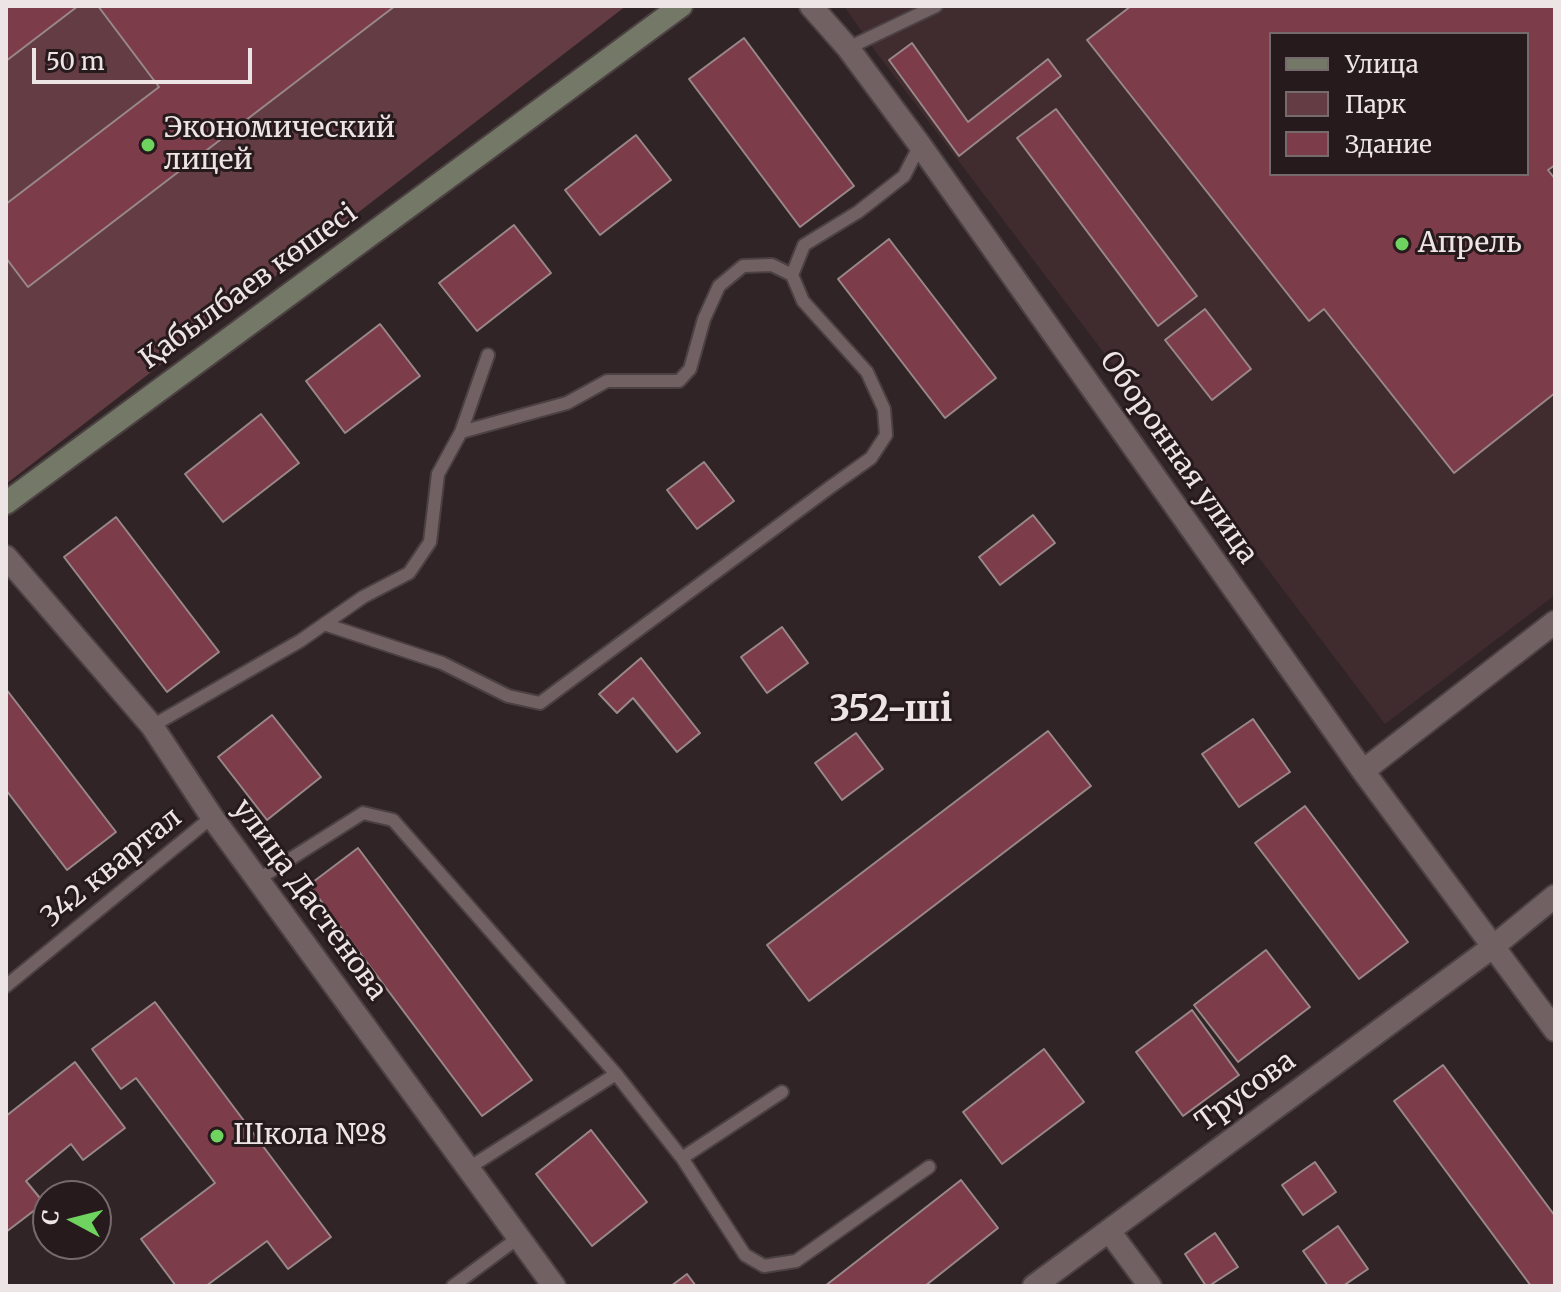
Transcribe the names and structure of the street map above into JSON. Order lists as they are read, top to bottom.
{
  "streets": {
    "main road": ["Қабылбаев көшесі"],
    "street": ["Оборонная улица", "улица Дастенова", "Трусова"],
    "lane": ["342 квартал"]
  },
  "crossings": [
    ["Оборонная улица", "Трусова"],
    ["342 квартал", "улица Дастенова"]
  ],
  "districts": ["352-ші"],
  "places": ["Экономический лицей", "Апрель", "Школа №8"],
  "legend": ["Улица", "Парк", "Здание"],
  "scale_bar": "50 m",
  "north": "left"
}
